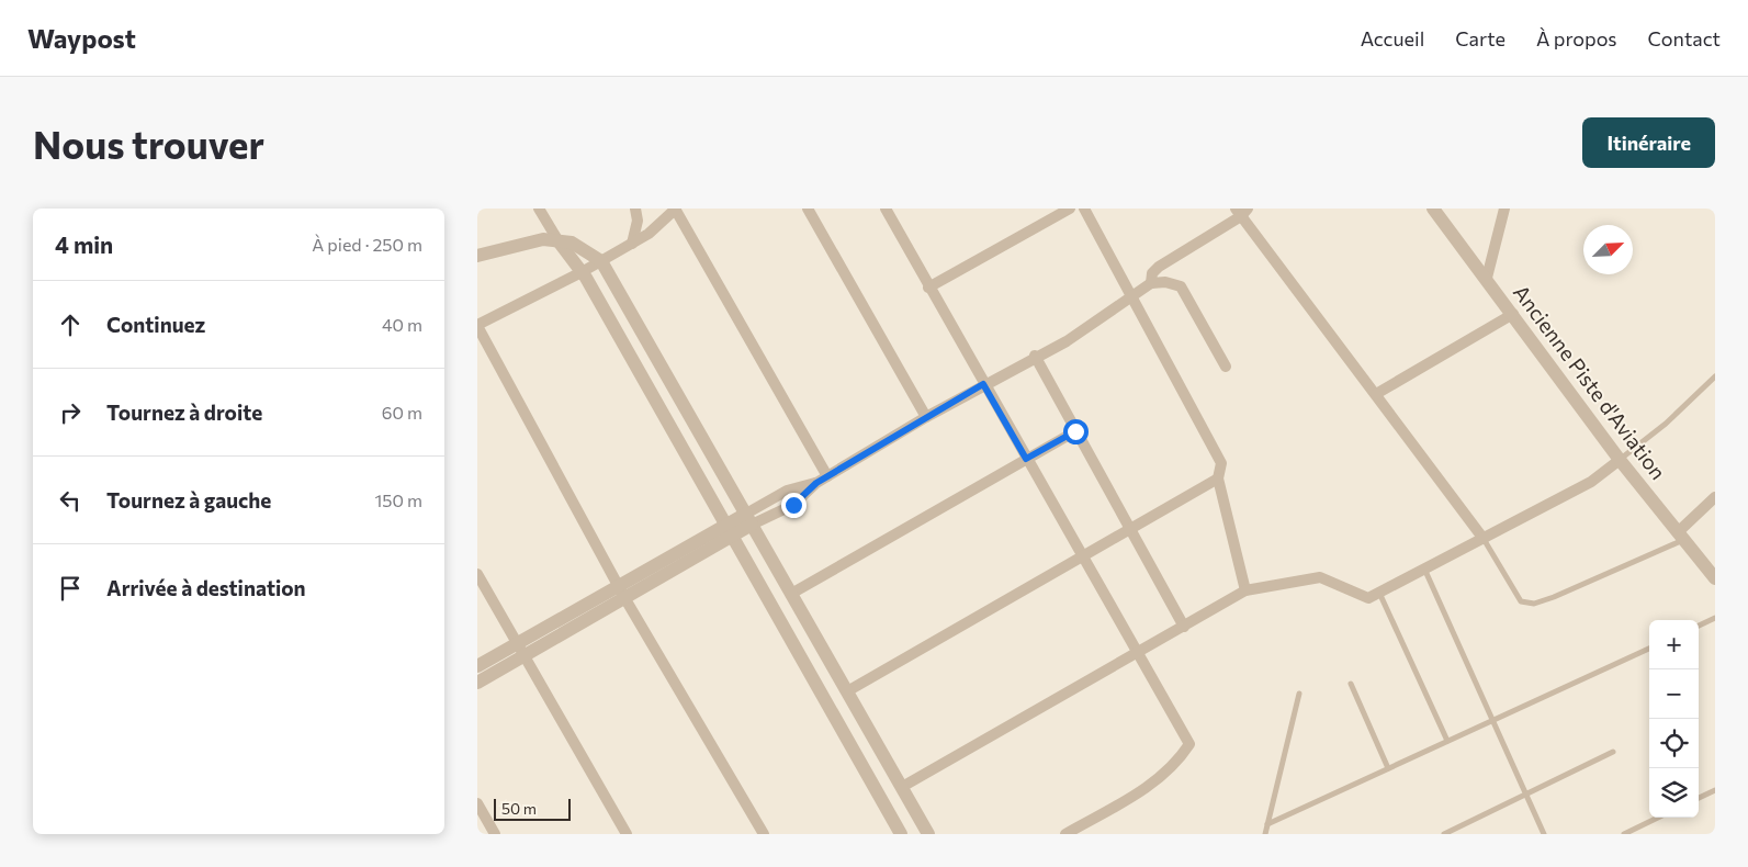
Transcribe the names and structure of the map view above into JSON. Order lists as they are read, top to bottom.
{
  "streets": {
    "street": ["Ancienne Piste d'Aviation"]
  },
  "scale_bar": "50 m",
  "north": "top right",
  "page": {
    "header": "Waypost",
    "nav": [
      "Accueil",
      "Carte",
      "À propos",
      "Contact"
    ],
    "buttons": "Itinéraire",
    "title": "Nous trouver",
    "heading": ["4 min", "À pied · 250 m"],
    "list": [
      ["Continuez", "40 m"],
      ["Tournez à droite", "60 m"],
      ["Tournez à gauche", "150 m"],
      "Arrivée à destination"
    ],
    "map_buttons": ["+", "−"],
    "scale": "50 m"
  }
}
